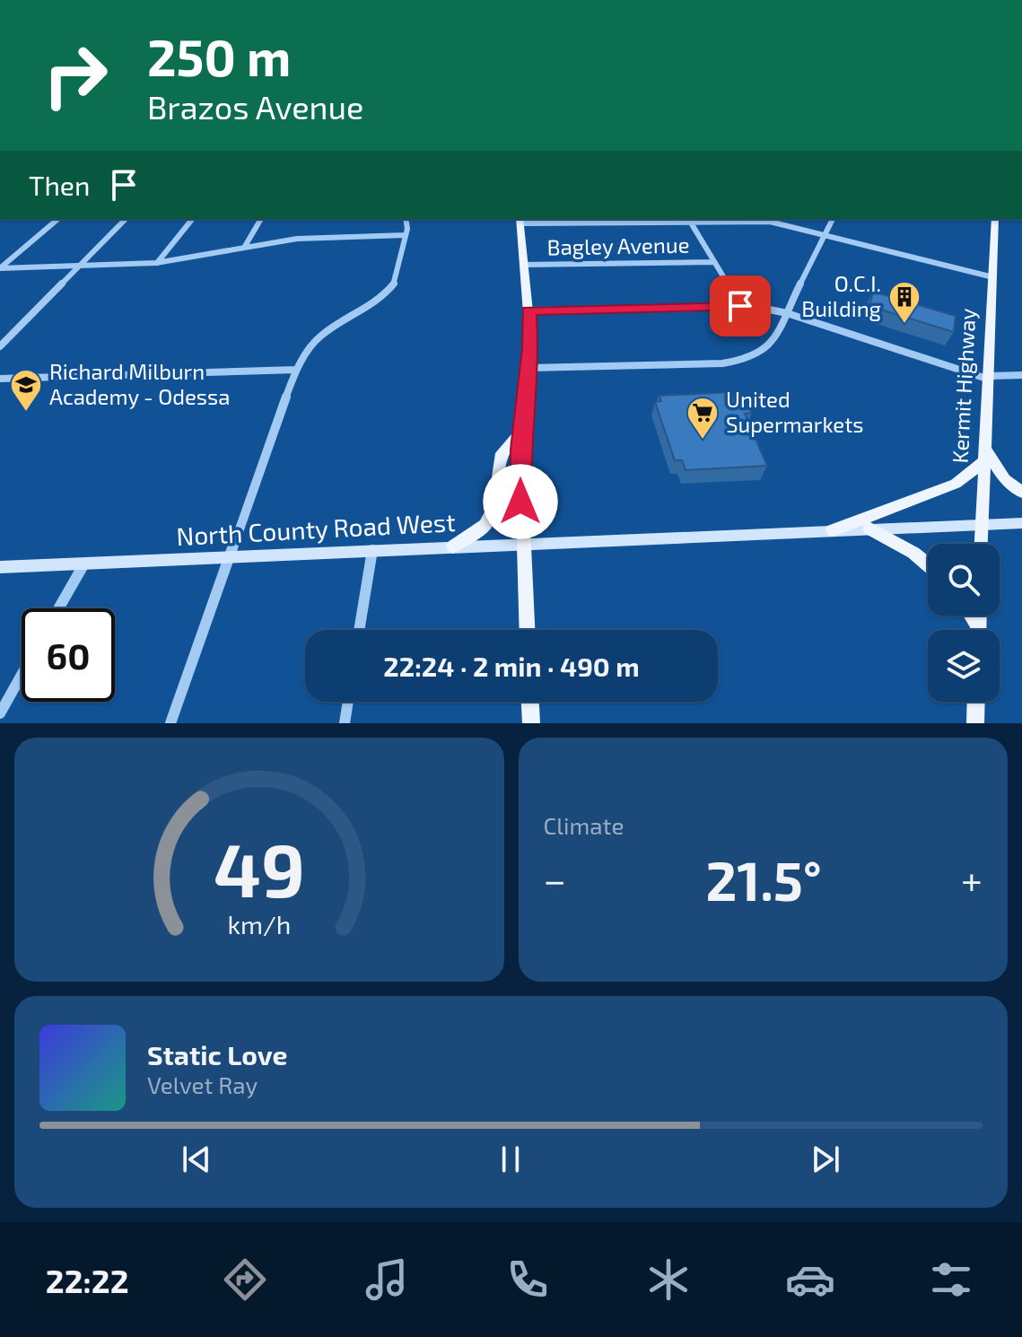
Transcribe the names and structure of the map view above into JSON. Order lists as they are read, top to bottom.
{
  "streets": {
    "main road": ["Kermit Highway", "North County Road West"],
    "street": ["Bagley Avenue"]
  },
  "crossings": [
    ["Kermit Highway", "North County Road West"]
  ],
  "places": {
    "building": ["O.C.I. Building"],
    "school or university": ["Richard Milburn Academy - Odessa"],
    "supermarket": ["United Supermarkets"]
  },
  "page": {
    "turn": ["250 m", "Brazos Avenue"],
    "then": "Then",
    "limit": "60",
    "trip": "22:24 · 2 min · 490 m",
    "tile": "Climate",
    "heat": ["−", "21.5°", "+"],
    "song": ["Static Love", "Velvet Ray"],
    "tabs": "22:22",
    "gauge": ["49", "km/h"]
  }
}
